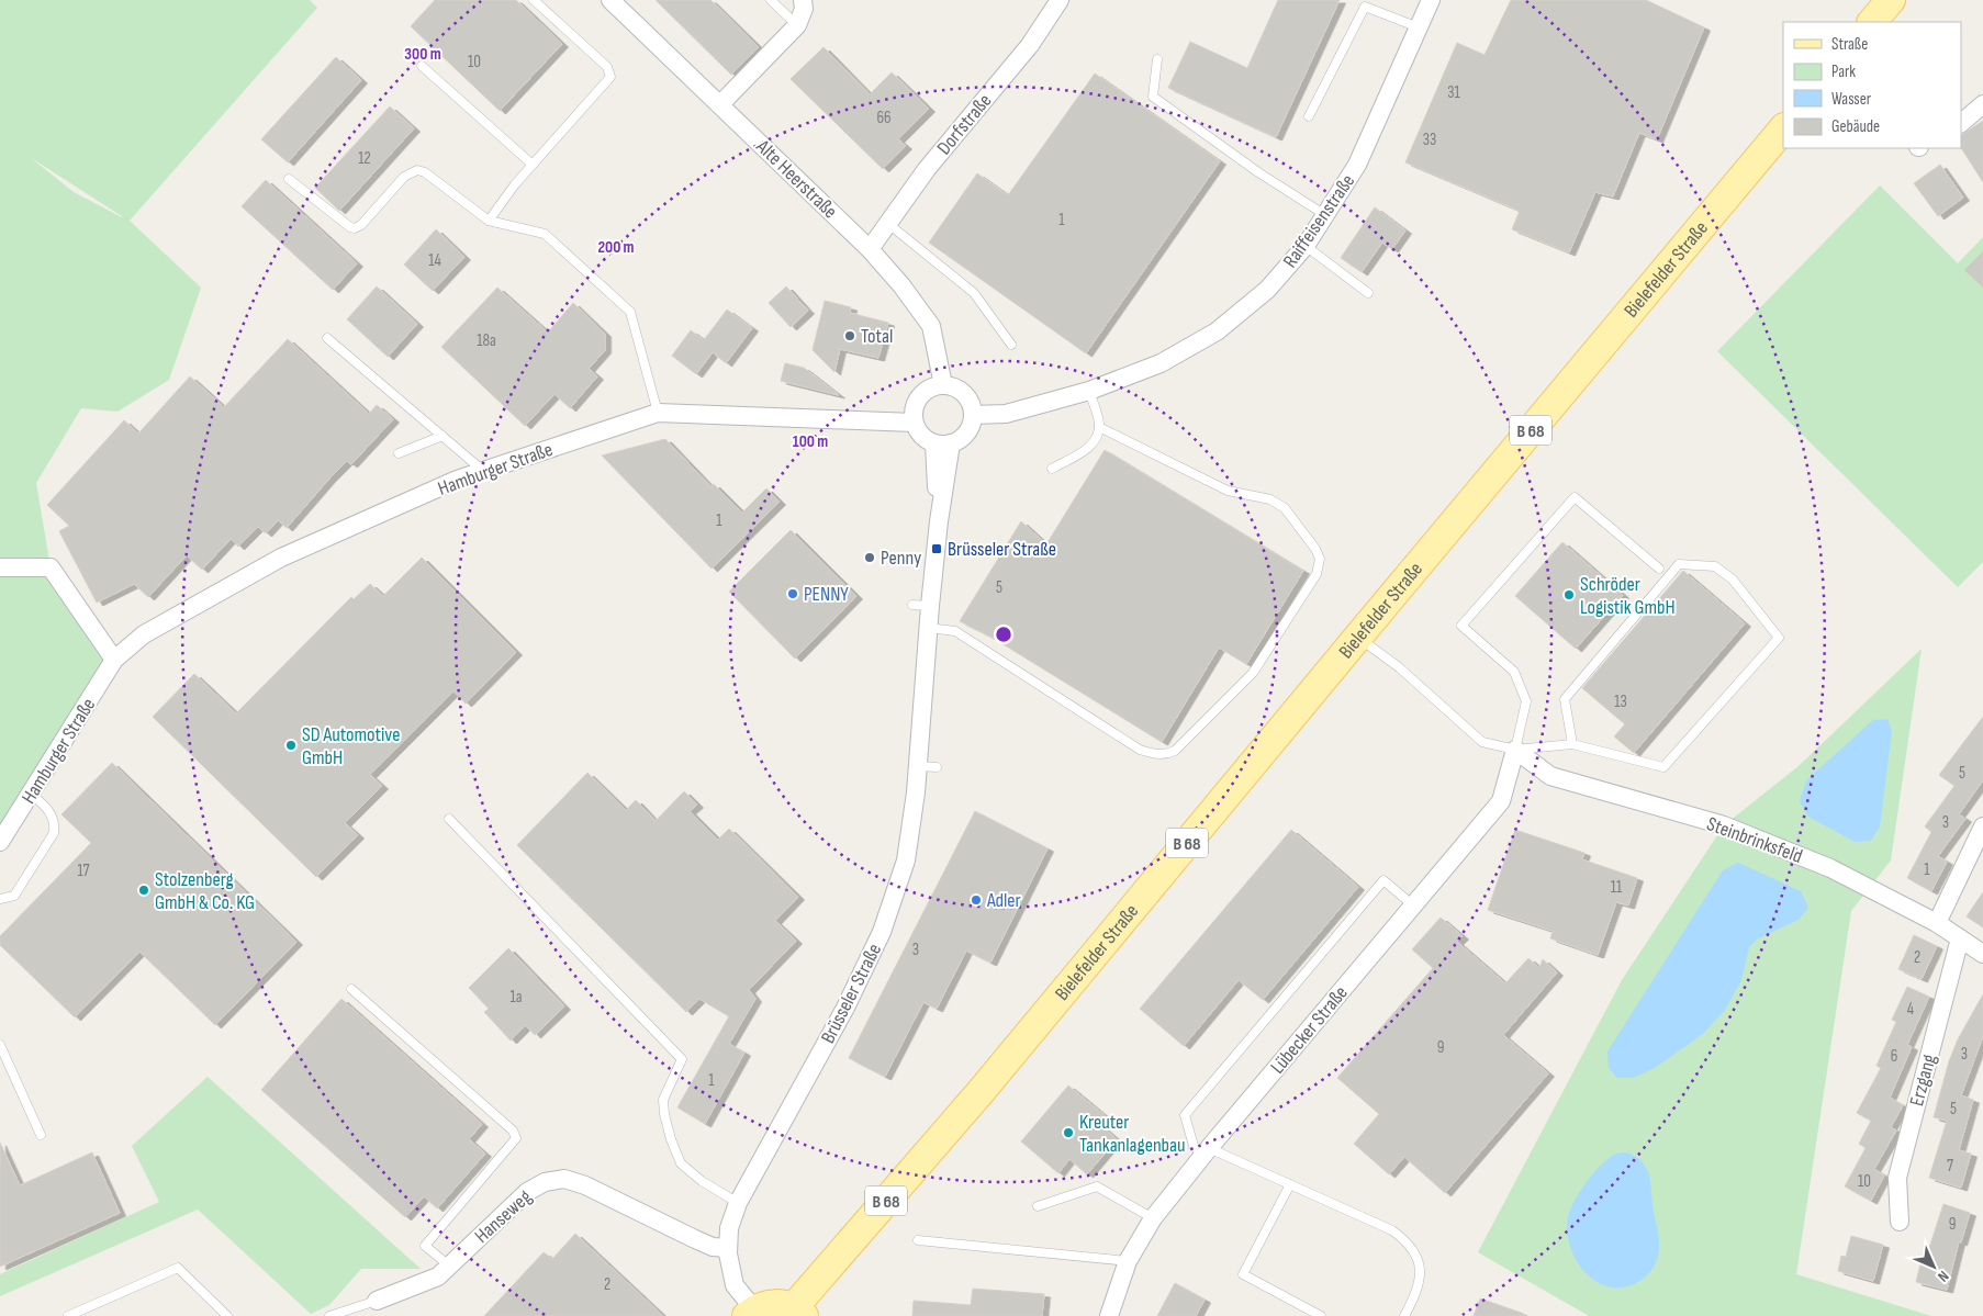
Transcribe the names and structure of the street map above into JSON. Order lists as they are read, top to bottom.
{
  "streets": {
    "main road": ["Bielefelder Straße", "B 68"],
    "street": [
      "Dorfstraße",
      "Alte Heerstraße",
      "Raiffeisenstraße",
      "Hamburger Straße",
      "Steinbrinksfeld",
      "Brüsseler Straße",
      "Lübecker Straße",
      "Erzgang",
      "Hanseweg"
    ]
  },
  "crossings": [
    ["Dorfstraße", "Alte Heerstraße"],
    ["Alte Heerstraße", "Raiffeisenstraße"],
    ["Alte Heerstraße", "Hamburger Straße"],
    ["Alte Heerstraße", "Brüsseler Straße"],
    ["Raiffeisenstraße", "Hamburger Straße"],
    ["Raiffeisenstraße", "Brüsseler Straße"],
    ["Hamburger Straße", "Brüsseler Straße"],
    ["Steinbrinksfeld", "Lübecker Straße"],
    ["Steinbrinksfeld", "Erzgang"],
    ["Brüsseler Straße", "Hanseweg"]
  ],
  "places": {
    "other": [
      "Total",
      "Penny",
      "PENNY",
      "Schröder Logistik GmbH",
      "SD Automotive GmbH",
      "Stolzenberg GmbH & Co. KG",
      "Adler",
      "Kreuter Tankanlagenbau"
    ],
    "transit": ["Brüsseler Straße"]
  },
  "house_numbers": [
    "10",
    "31",
    "66",
    "33",
    "12",
    "1",
    "14",
    "18a",
    "1",
    "5",
    "13",
    "5",
    "3",
    "1",
    "17",
    "11",
    "3",
    "2",
    "1a",
    "4",
    "9",
    "3",
    "6",
    "1",
    "5",
    "7",
    "10",
    "9",
    "2"
  ],
  "legend": [
    "Straße",
    "Park",
    "Wasser",
    "Gebäude"
  ],
  "north": "bottom right",
  "rings": ["300 m", "200 m", "100 m"]
}
